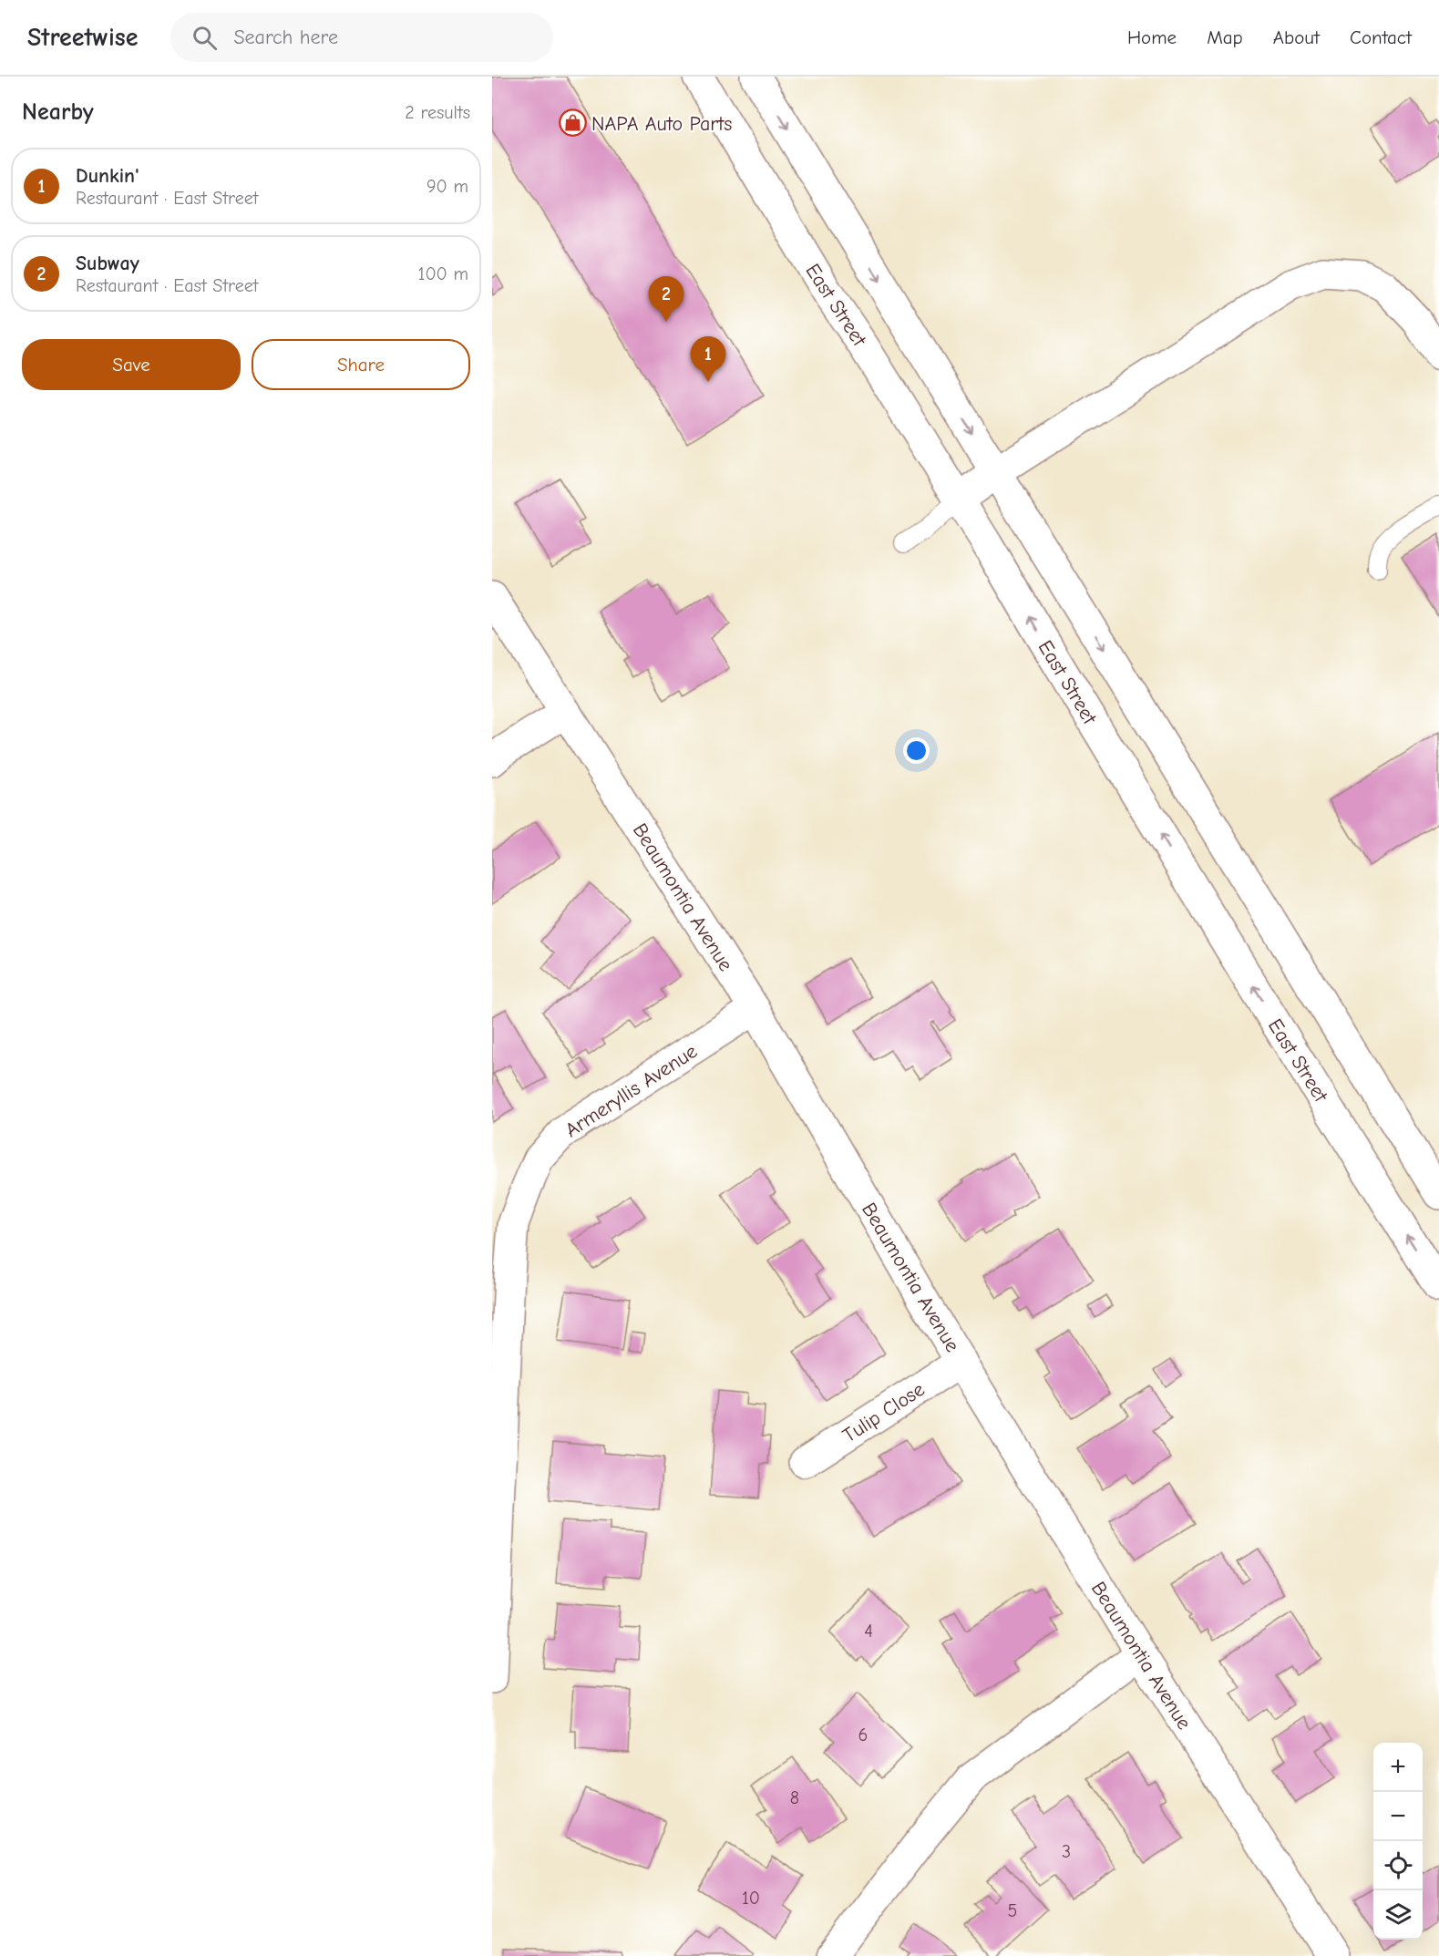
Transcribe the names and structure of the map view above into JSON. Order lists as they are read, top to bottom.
{
  "streets": {
    "street": [
      "East Street",
      "Beaumontia Avenue",
      "Armeryllis Avenue",
      "Tulip Close"
    ]
  },
  "crossings": [
    ["Beaumontia Avenue", "Armeryllis Avenue"],
    ["Beaumontia Avenue", "Tulip Close"]
  ],
  "places": {
    "shop": ["NAPA Auto Parts"]
  },
  "house_numbers": [
    "4",
    "6",
    "8",
    "3",
    "10",
    "5"
  ],
  "page": {
    "header": "Streetwise",
    "search": "Search here",
    "nav": [
      "Home",
      "Map",
      "About",
      "Contact"
    ],
    "heading": ["Nearby", "2 results"],
    "list": [
      {
        "mark": "1",
        "name": "Dunkin'",
        "note": "Restaurant · East Street",
        "value": "90 m"
      },
      {
        "mark": "2",
        "name": "Subway",
        "note": "Restaurant · East Street",
        "value": "100 m"
      }
    ],
    "pins": ["2", "1"],
    "buttons": ["Save", "Share"],
    "map_buttons": ["+", "−"]
  }
}
